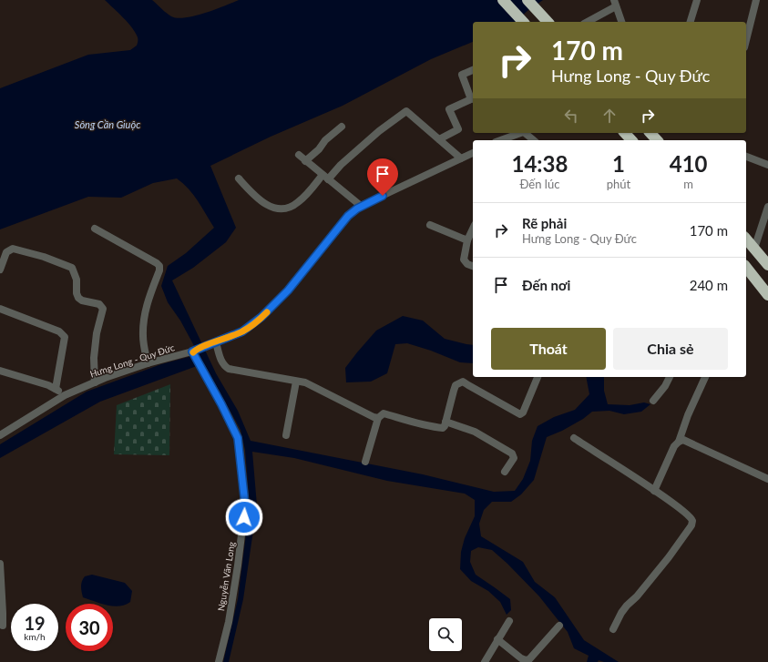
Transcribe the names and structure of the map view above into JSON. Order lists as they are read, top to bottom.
{
  "streets": {
    "street": ["Hưng Long - Quy Đức", "Nguyễn Văn Long"]
  },
  "crossings": [
    ["Hưng Long - Quy Đức", "Nguyễn Văn Long"]
  ],
  "water": ["Sông Cần Giuộc"],
  "page": {
    "turn": ["170 m", "Hưng Long - Quy Đức"],
    "eta": [
      "14:38",
      "Đến lúc",
      "1",
      "phút",
      "410",
      "m"
    ],
    "list": [
      {
        "name": "Rẽ phải",
        "note": "Hưng Long - Quy Đức",
        "value": "170 m"
      },
      {
        "name": "Đến nơi",
        "value": "240 m"
      }
    ],
    "buttons": ["Thoát", "Chia sẻ"],
    "speed": "19 km/h",
    "limit": "30"
  }
}
